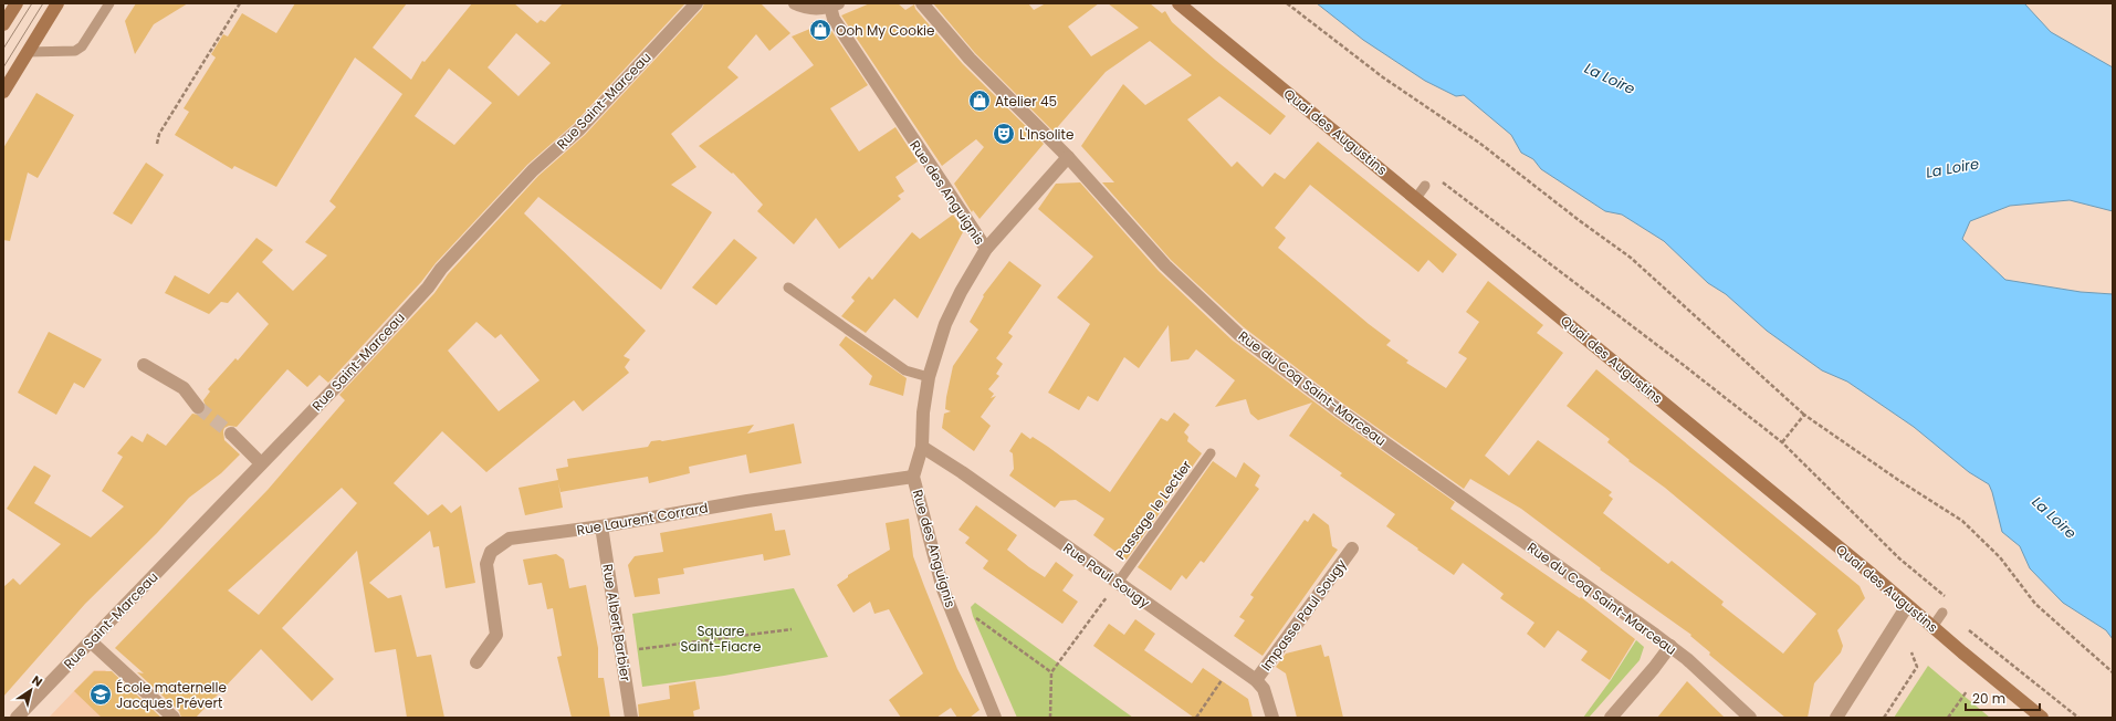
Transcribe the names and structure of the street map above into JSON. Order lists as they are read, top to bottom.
{
  "streets": {
    "main road": ["Quai des Augustins"],
    "street": [
      "Rue Saint-Marceau",
      "Rue des Anguignis",
      "Rue du Coq Saint-Marceau",
      "Rue Laurent Corrard",
      "Rue Paul Sougy",
      "Impasse Paul Sougy",
      "Rue Albert Barbier"
    ],
    "lane": ["Passage le Lectier"]
  },
  "crossings": [
    ["Rue des Anguignis", "Rue Laurent Corrard"],
    ["Rue des Anguignis", "Rue Paul Sougy"],
    ["Passage le Lectier", "Rue Paul Sougy"],
    ["Rue Laurent Corrard", "Rue Albert Barbier"],
    ["Rue Paul Sougy", "Impasse Paul Sougy"]
  ],
  "water": ["La Loire"],
  "parks": ["Square Saint-Fiacre"],
  "places": {
    "shop": ["Ooh My Cookie", "Atelier 45"],
    "theatre": ["L'Insolite"],
    "school or university": ["École maternelle Jacques Prévert"]
  },
  "scale_bar": "20 m",
  "north": "top right"
}
